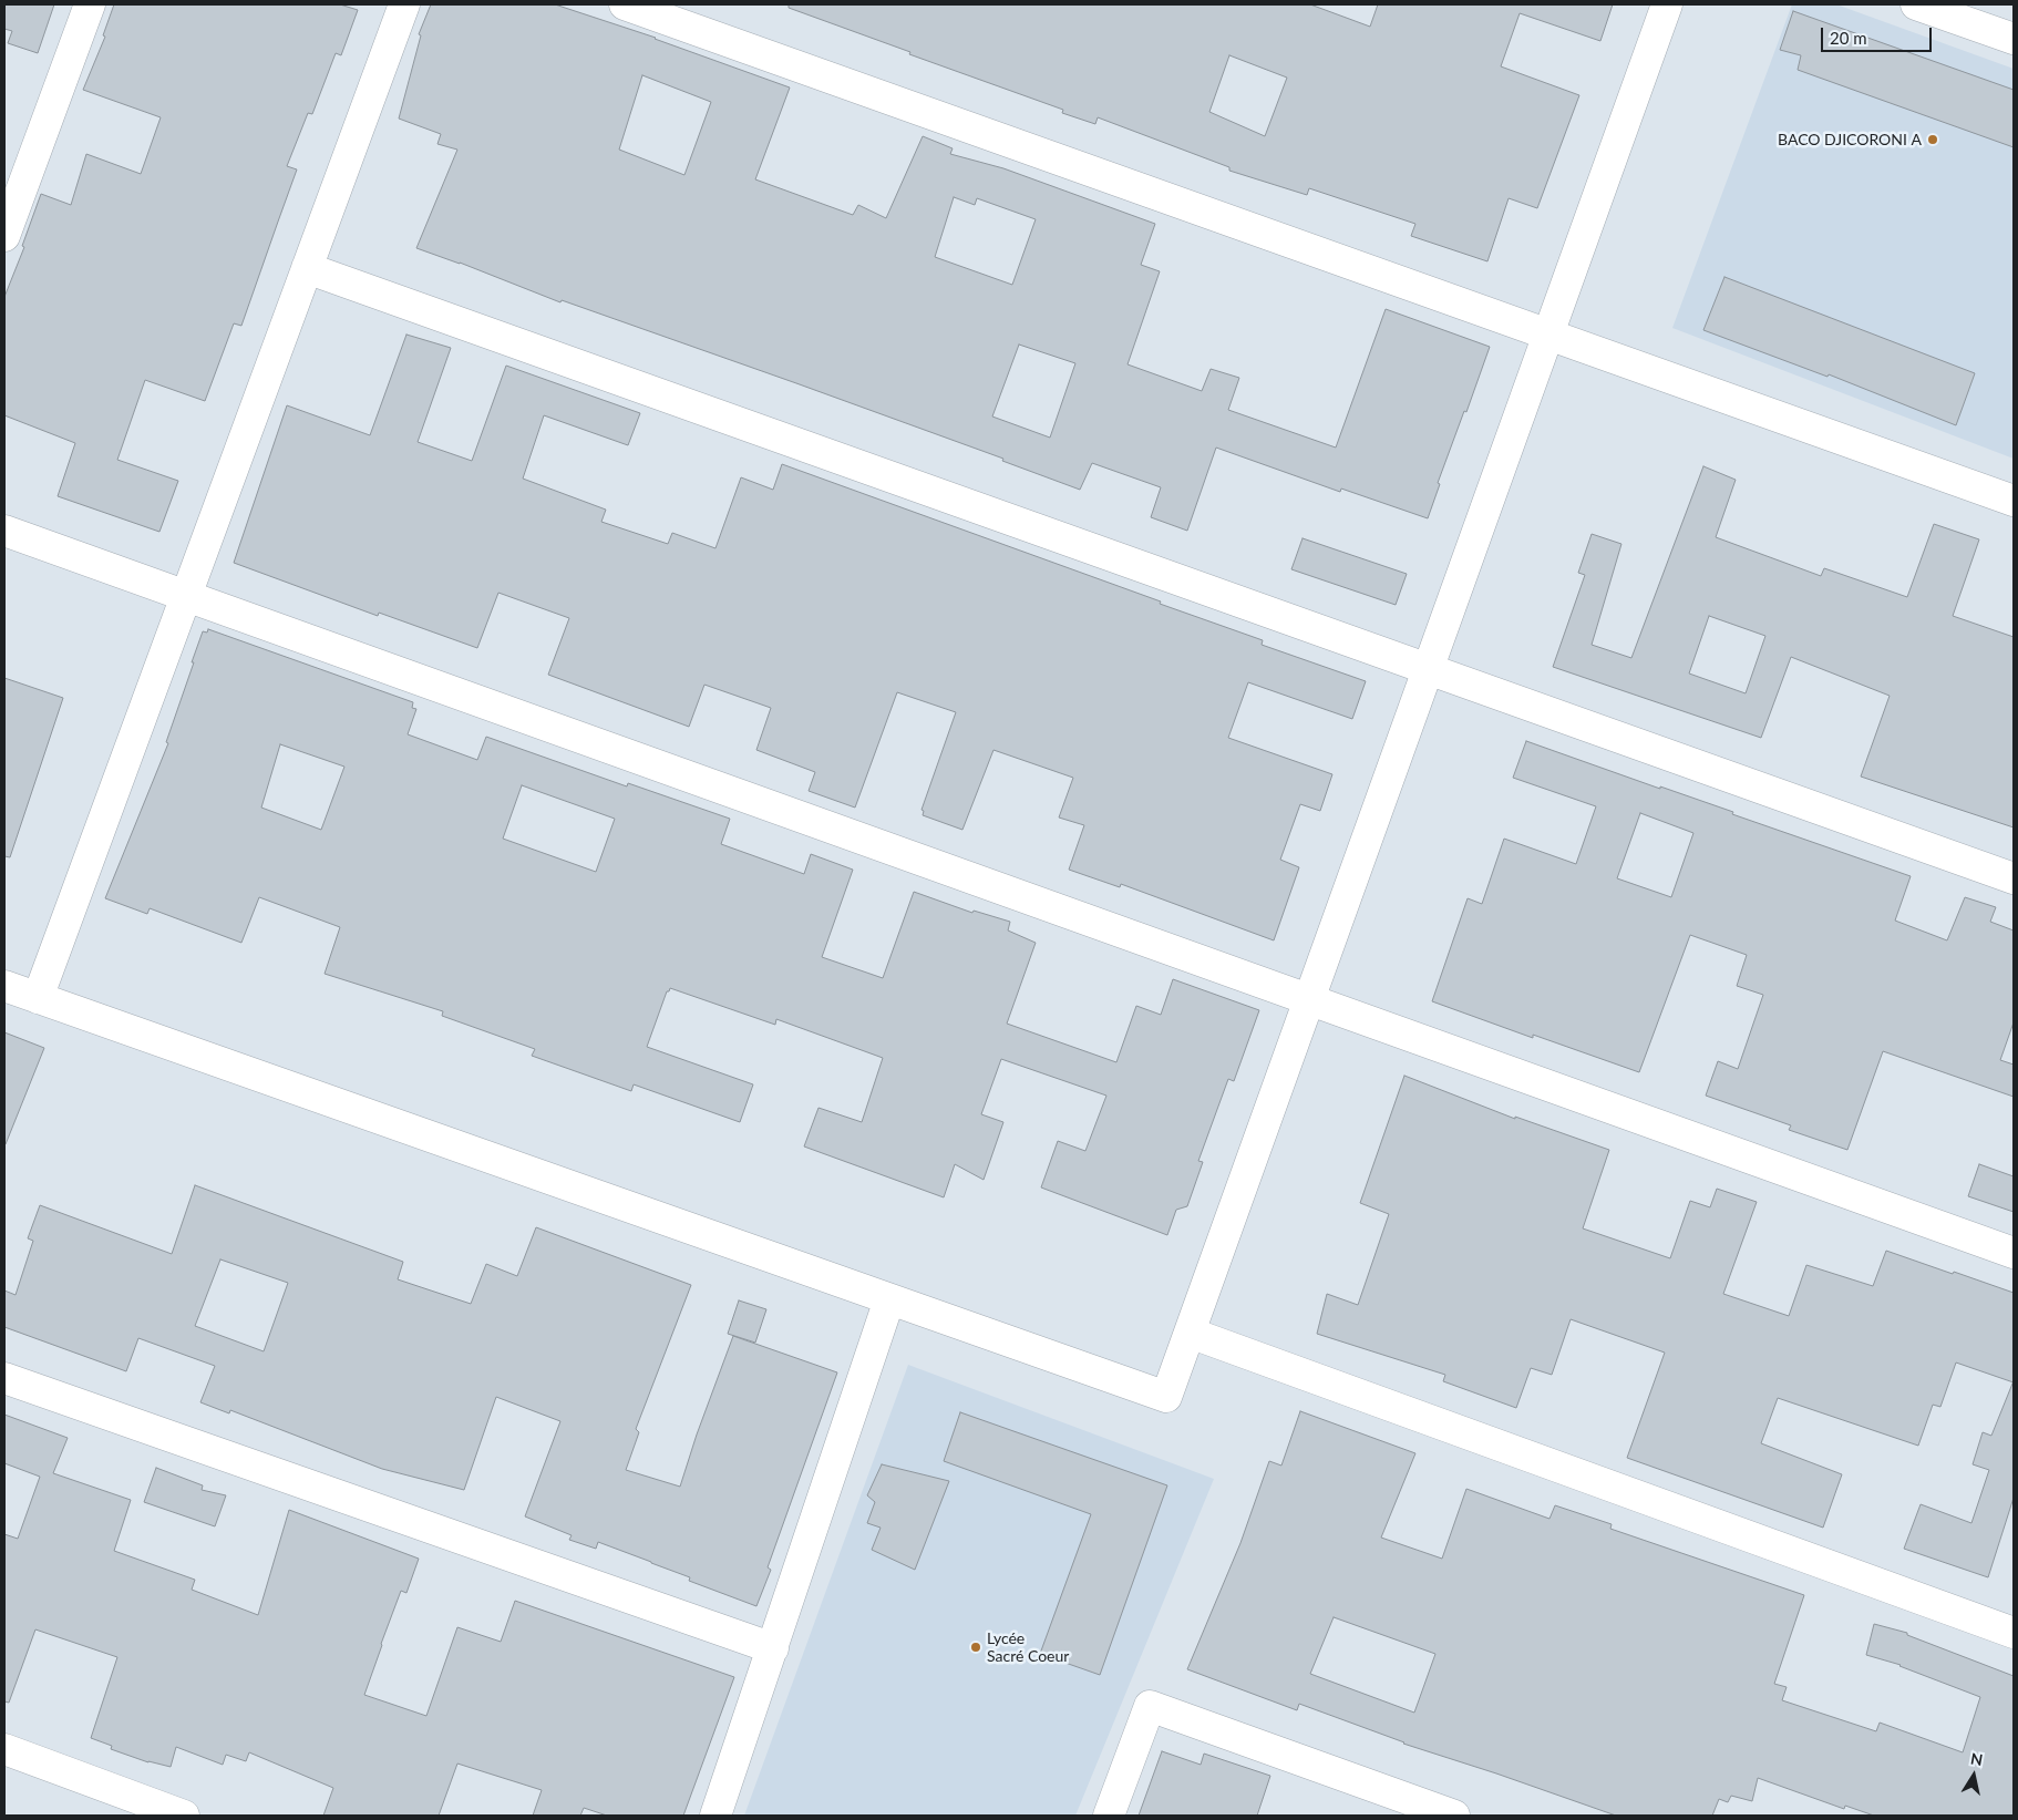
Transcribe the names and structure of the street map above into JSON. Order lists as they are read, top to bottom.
{
  "places": ["BACO DJICORONI A", "Lycée Sacré Coeur"],
  "scale_bar": "20 m",
  "north": "top"
}
